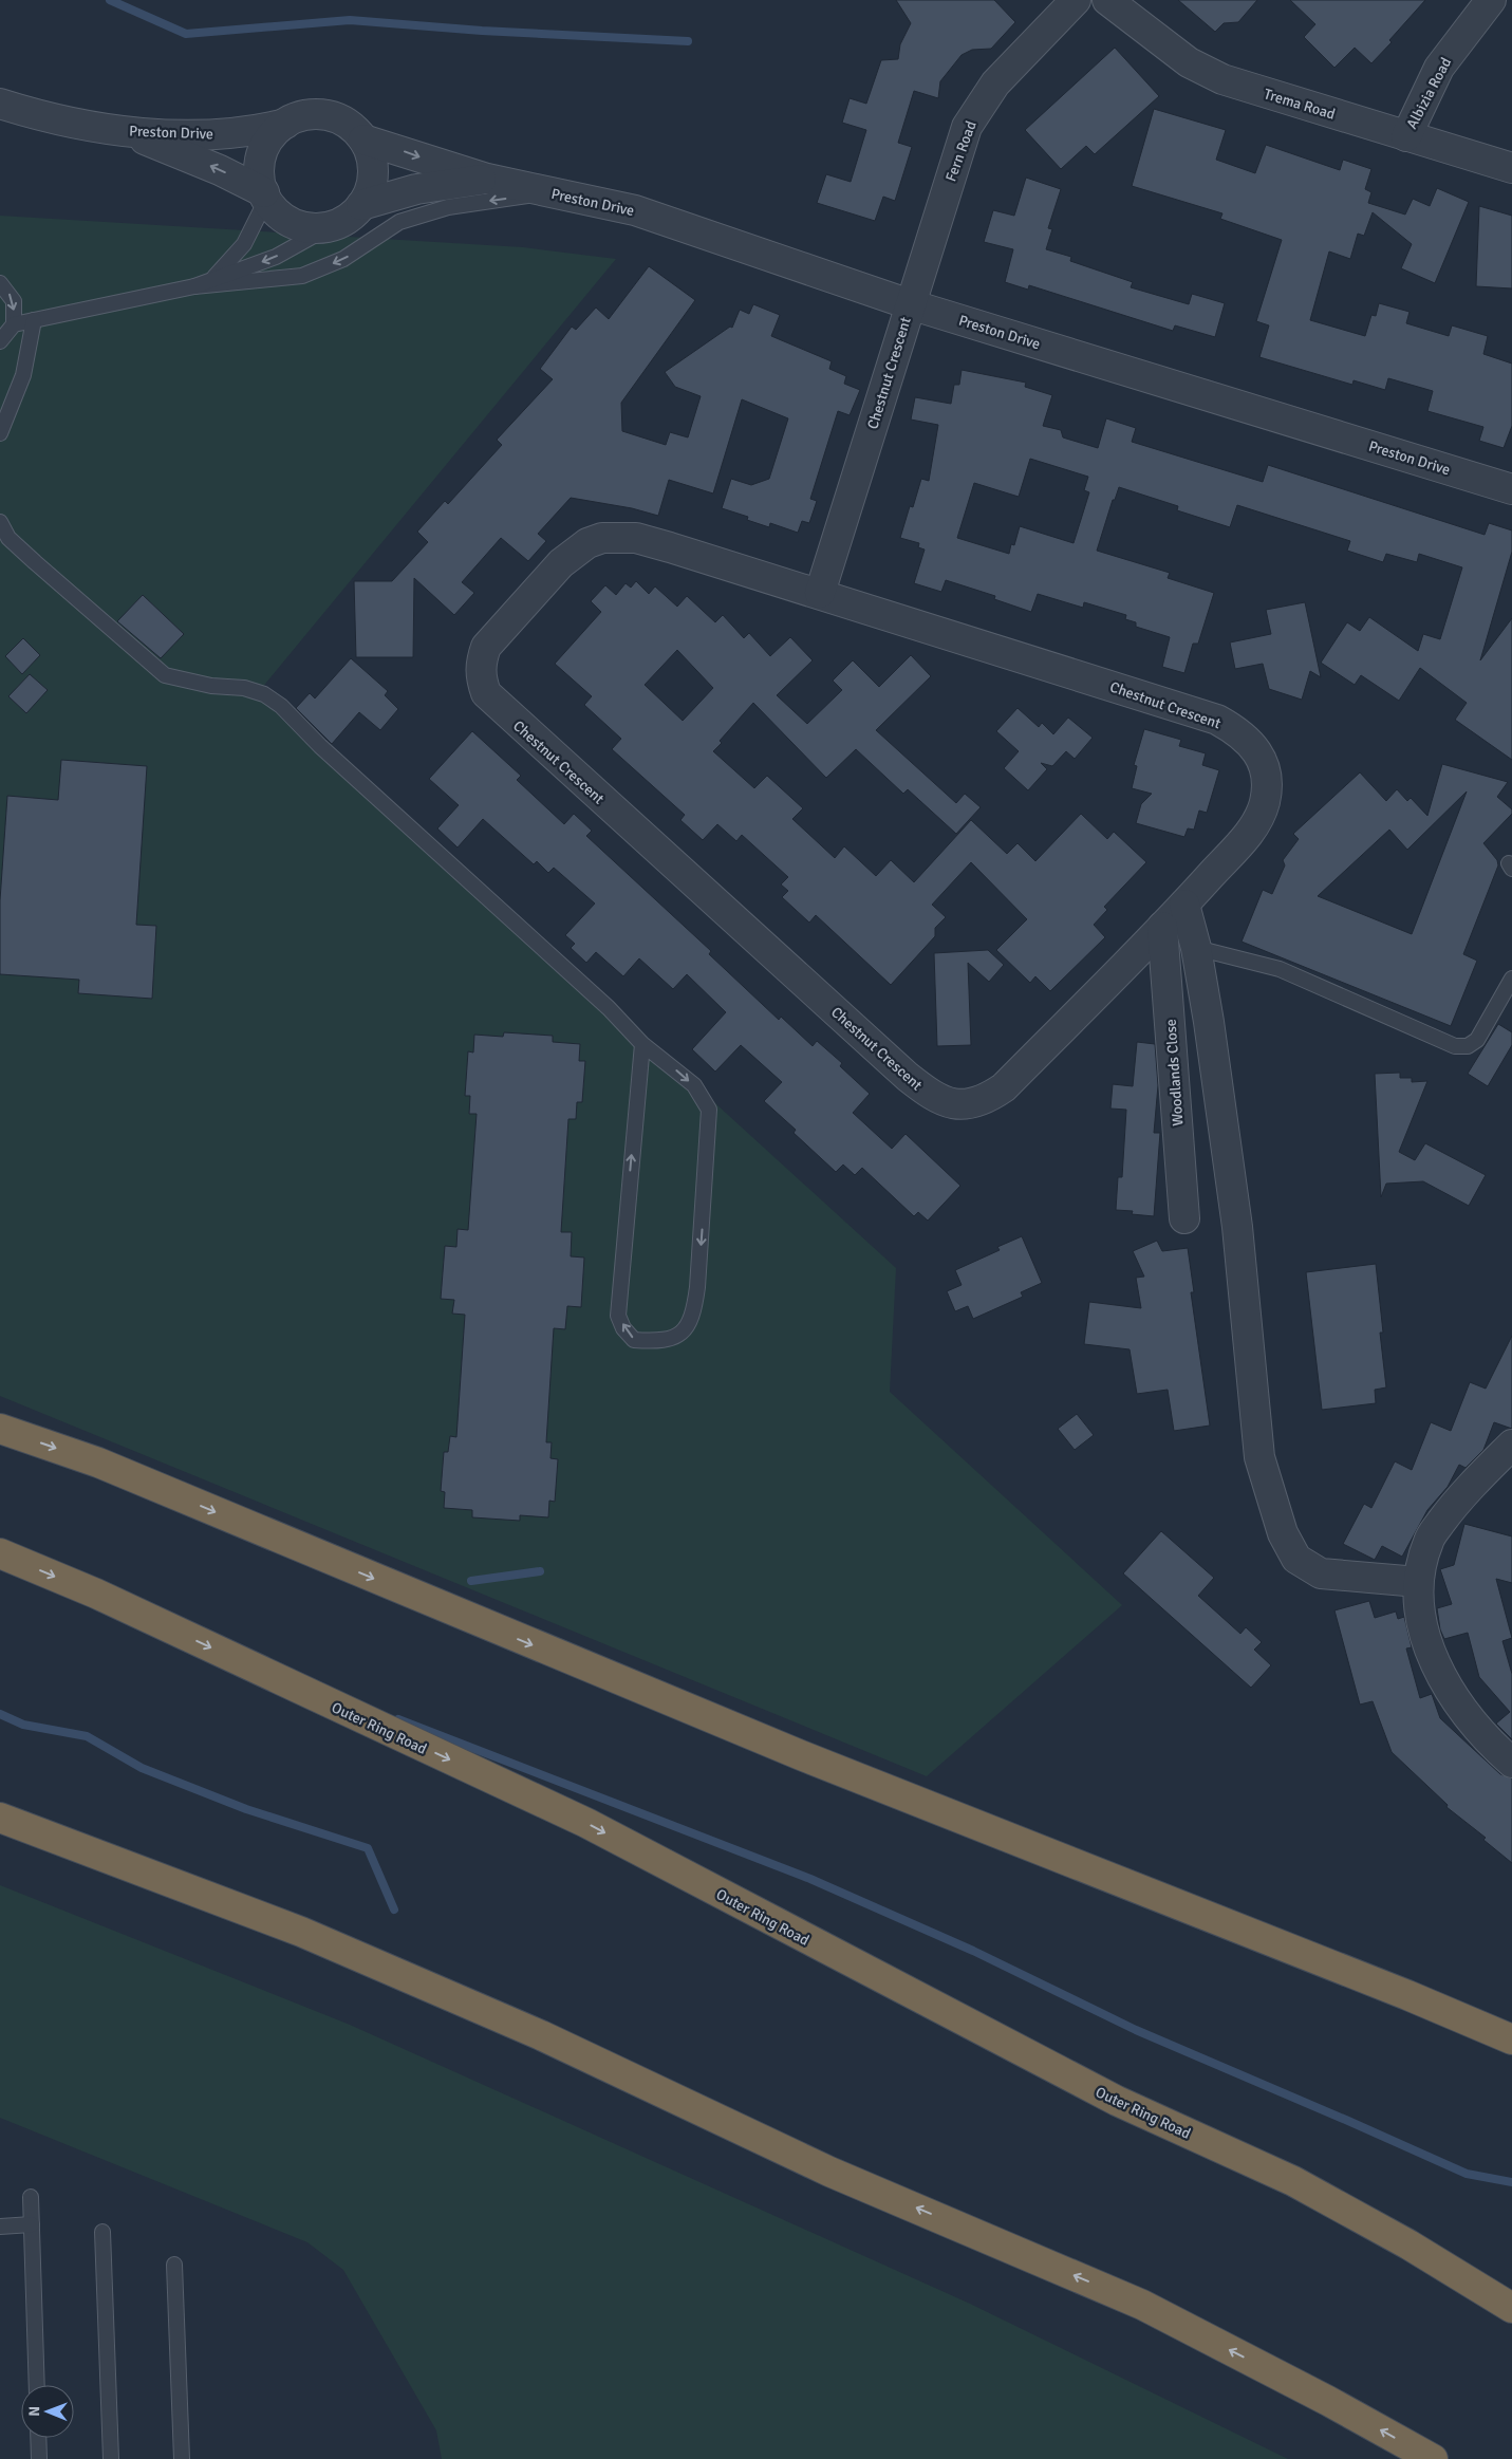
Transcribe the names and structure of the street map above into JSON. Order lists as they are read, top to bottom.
{
  "streets": {
    "highway": ["Outer Ring Road"],
    "street": [
      "Albizia Road",
      "Trema Road",
      "Preston Drive",
      "Fern Road",
      "Chestnut Crescent",
      "Woodlands Close"
    ]
  },
  "crossings": [
    ["Albizia Road", "Trema Road"],
    ["Preston Drive", "Fern Road"],
    ["Preston Drive", "Chestnut Crescent"],
    ["Fern Road", "Chestnut Crescent"],
    ["Chestnut Crescent", "Woodlands Close"]
  ],
  "north": "left"
}
